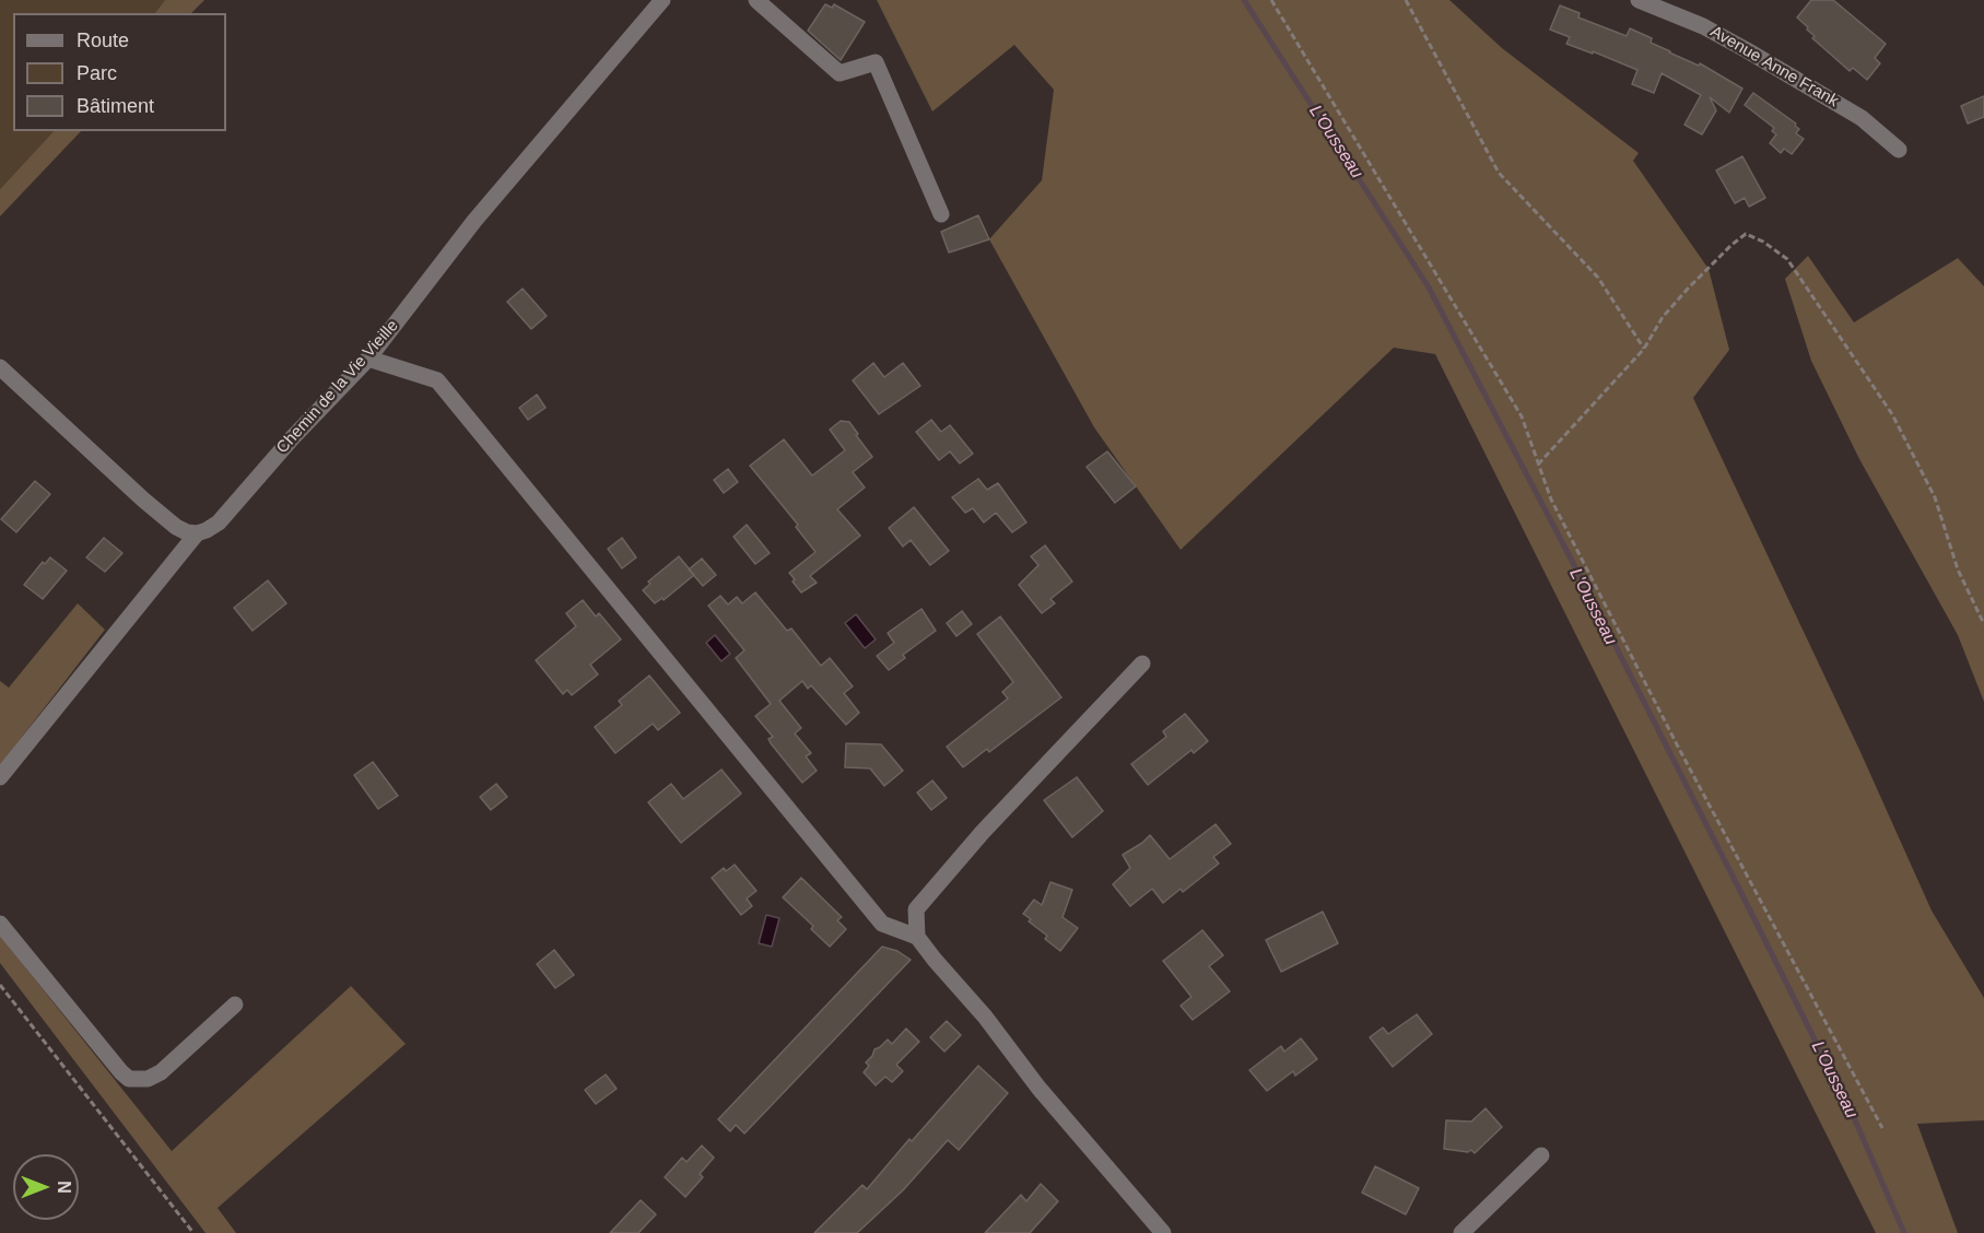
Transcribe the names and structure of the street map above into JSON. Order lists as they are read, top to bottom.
{
  "streets": {
    "street": ["Avenue Anne Frank", "Chemin de la Vie Vieille"]
  },
  "water": ["L'Ousseau"],
  "legend": ["Route", "Parc", "Bâtiment"],
  "north": "right"
}
